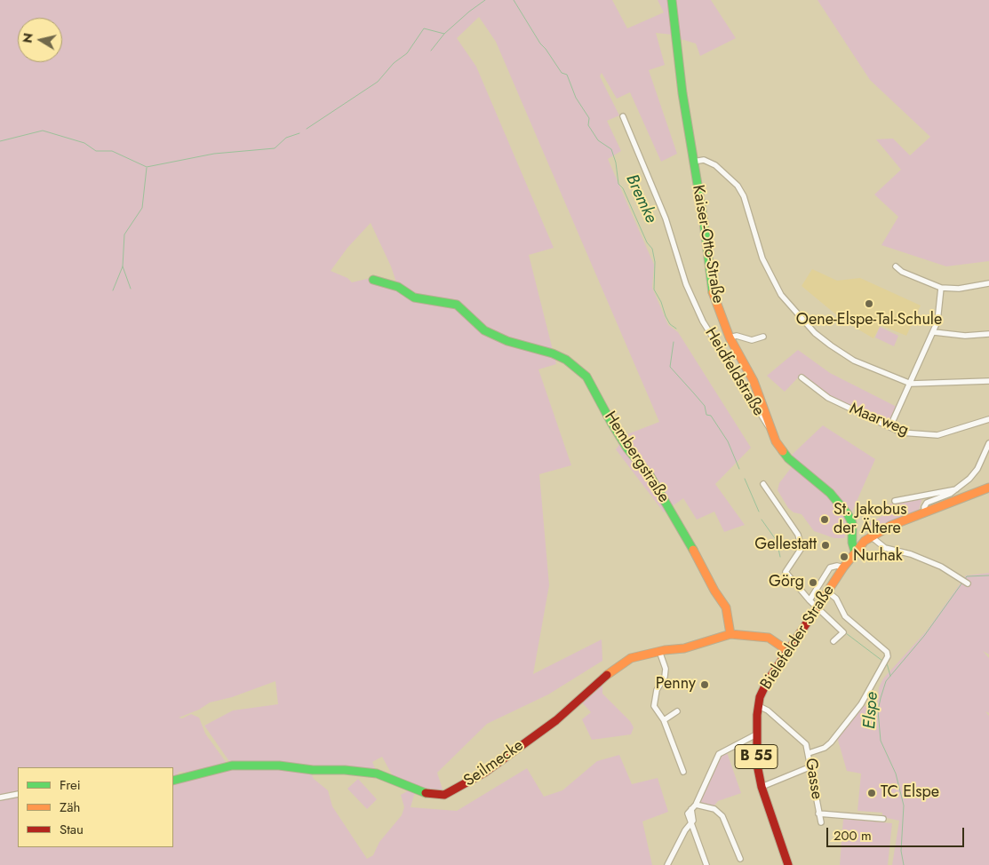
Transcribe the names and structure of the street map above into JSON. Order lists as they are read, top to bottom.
{
  "streets": {
    "street": [
      "Kaiser-Otto-Straße",
      "Heidfeldstraße",
      "Maarweg",
      "Hembergstraße",
      "Bielefelder Straße",
      "B 55",
      "Seilmecke",
      "Gasse"
    ]
  },
  "crossings": [
    ["Kaiser-Otto-Straße", "Heidfeldstraße"],
    ["Kaiser-Otto-Straße", "Bielefelder Straße"],
    ["Hembergstraße", "Seilmecke"],
    ["Bielefelder Straße", "Seilmecke"],
    ["Bielefelder Straße", "Gasse"]
  ],
  "water": ["Bremke", "Elspe"],
  "places": [
    "Oene-Elspe-Tal-Schule",
    "St. Jakobus der Ältere",
    "Gellestatt",
    "Nurhak",
    "Görg",
    "Penny",
    "TC Elspe"
  ],
  "legend": ["Frei", "Zäh", "Stau"],
  "scale_bar": "200 m",
  "north": "left"
}
